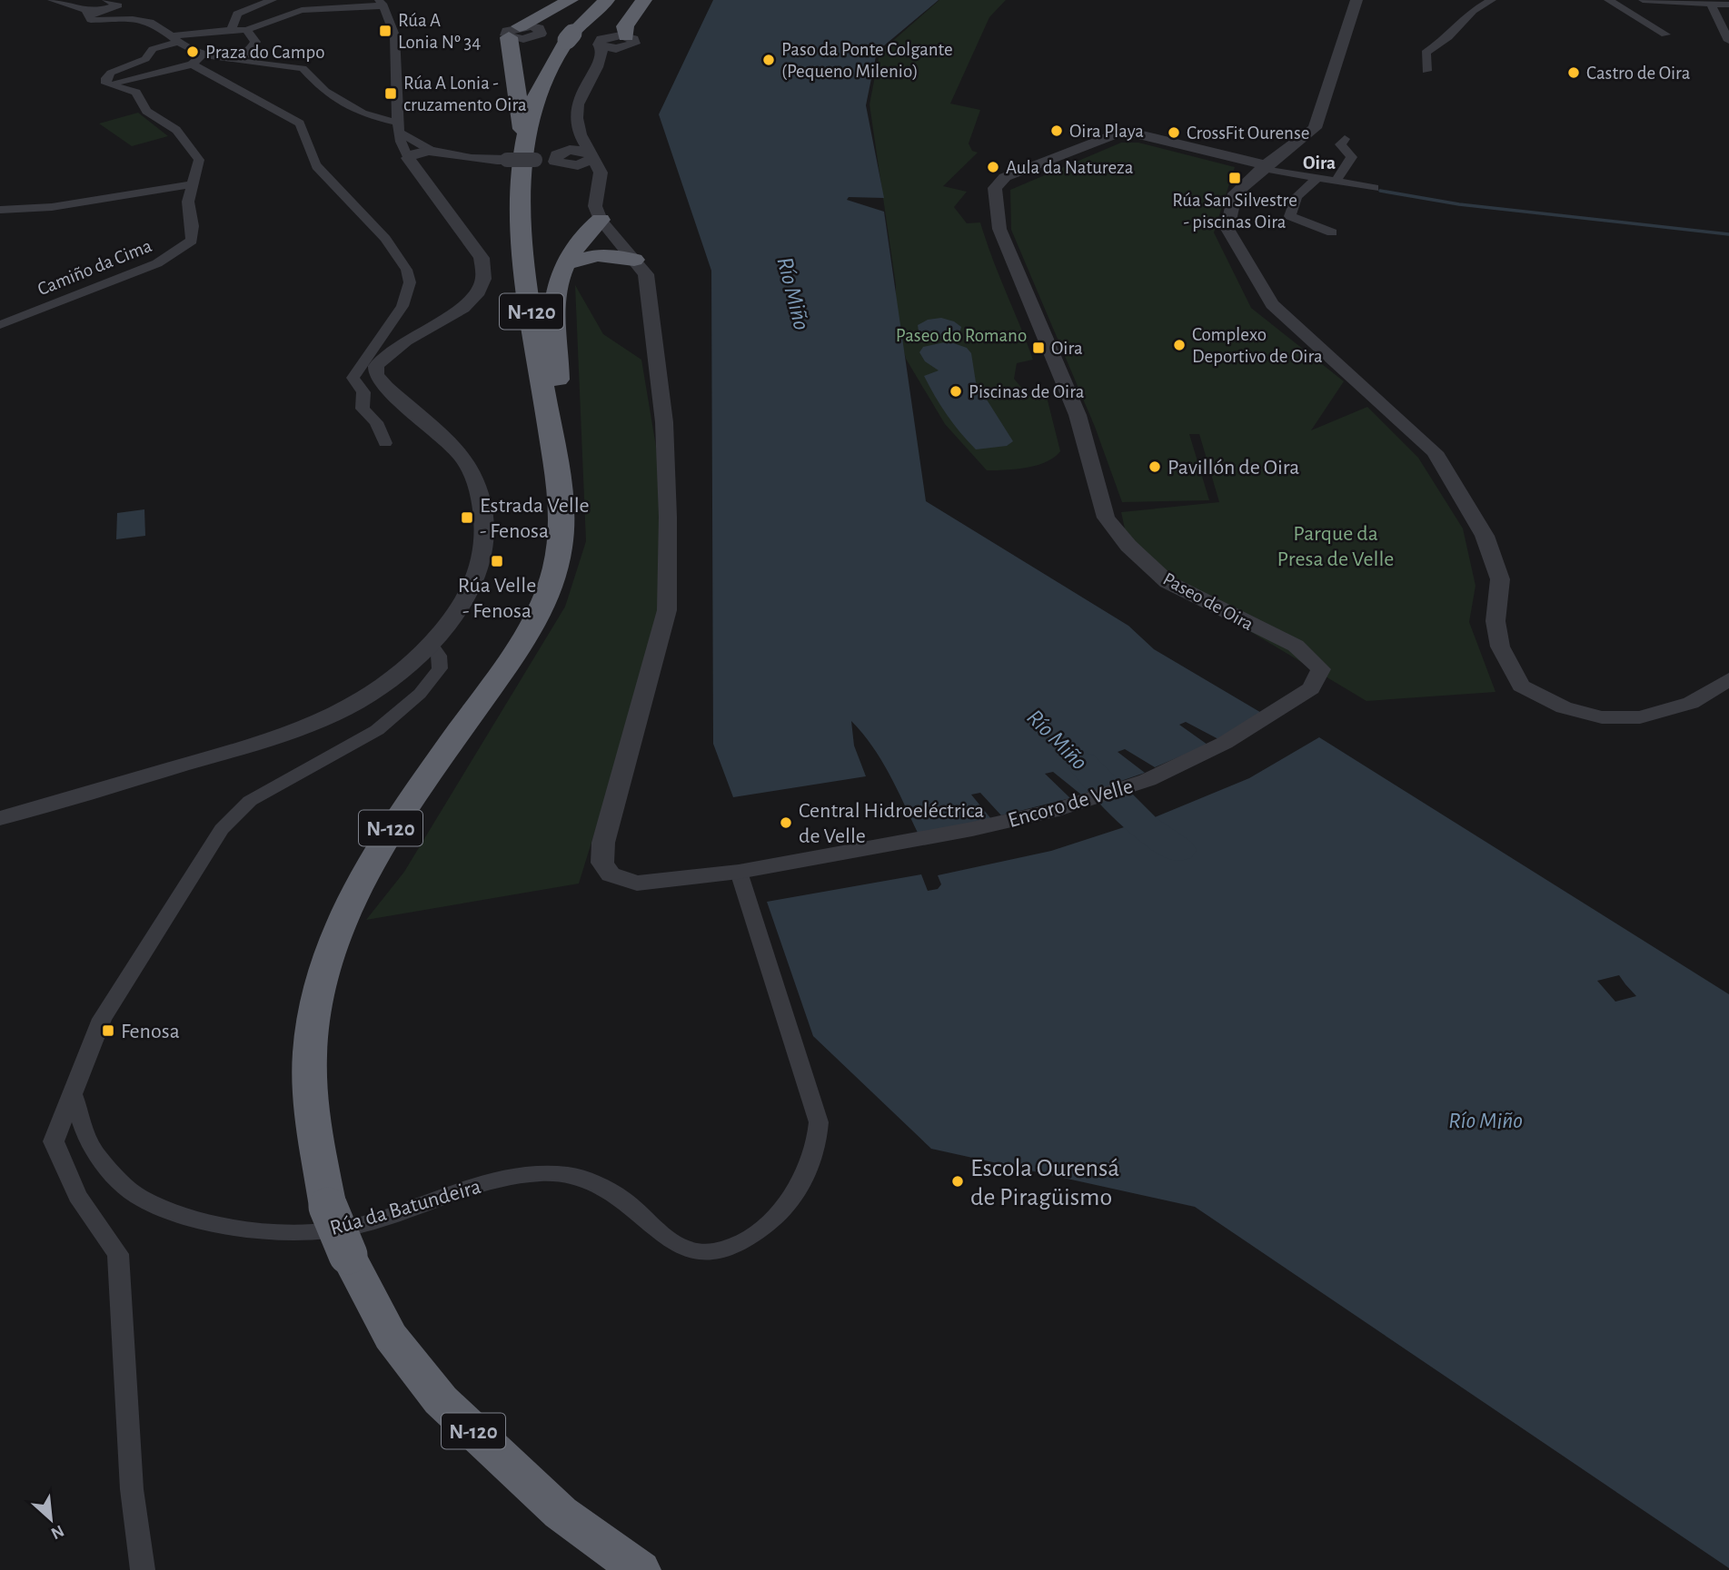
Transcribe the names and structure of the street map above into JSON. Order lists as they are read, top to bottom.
{
  "streets": {
    "highway": ["N-120"],
    "street": [
      "Camiño da Cima",
      "Paseo de Oira",
      "Encoro de Velle",
      "Rúa da Batundeira"
    ]
  },
  "crossings": [
    ["Paseo de Oira", "Encoro de Velle"],
    ["Encoro de Velle", "Rúa da Batundeira"]
  ],
  "districts": ["Oira"],
  "water": ["Río Miño"],
  "parks": ["Paseo do Romano", "Parque da Presa de Velle"],
  "places": {
    "transit": [
      "Rúa A Lonia Nº 34",
      "Rúa A Lonia - cruzamento Oira",
      "Rúa San Silvestre - piscinas Oira",
      "Oira",
      "Estrada Velle - Fenosa",
      "Rúa Velle - Fenosa",
      "Fenosa"
    ],
    "other": [
      "Praza do Campo",
      "Paso da Ponte Colgante (Pequeno Milenio)",
      "Castro de Oira",
      "Oira Playa",
      "CrossFit Ourense",
      "Aula da Natureza",
      "Complexo Deportivo de Oira",
      "Piscinas de Oira",
      "Pavillón de Oira",
      "Central Hidroeléctrica de Velle",
      "Escola Ourensá de Piragüismo"
    ]
  },
  "north": "bottom right"
}
